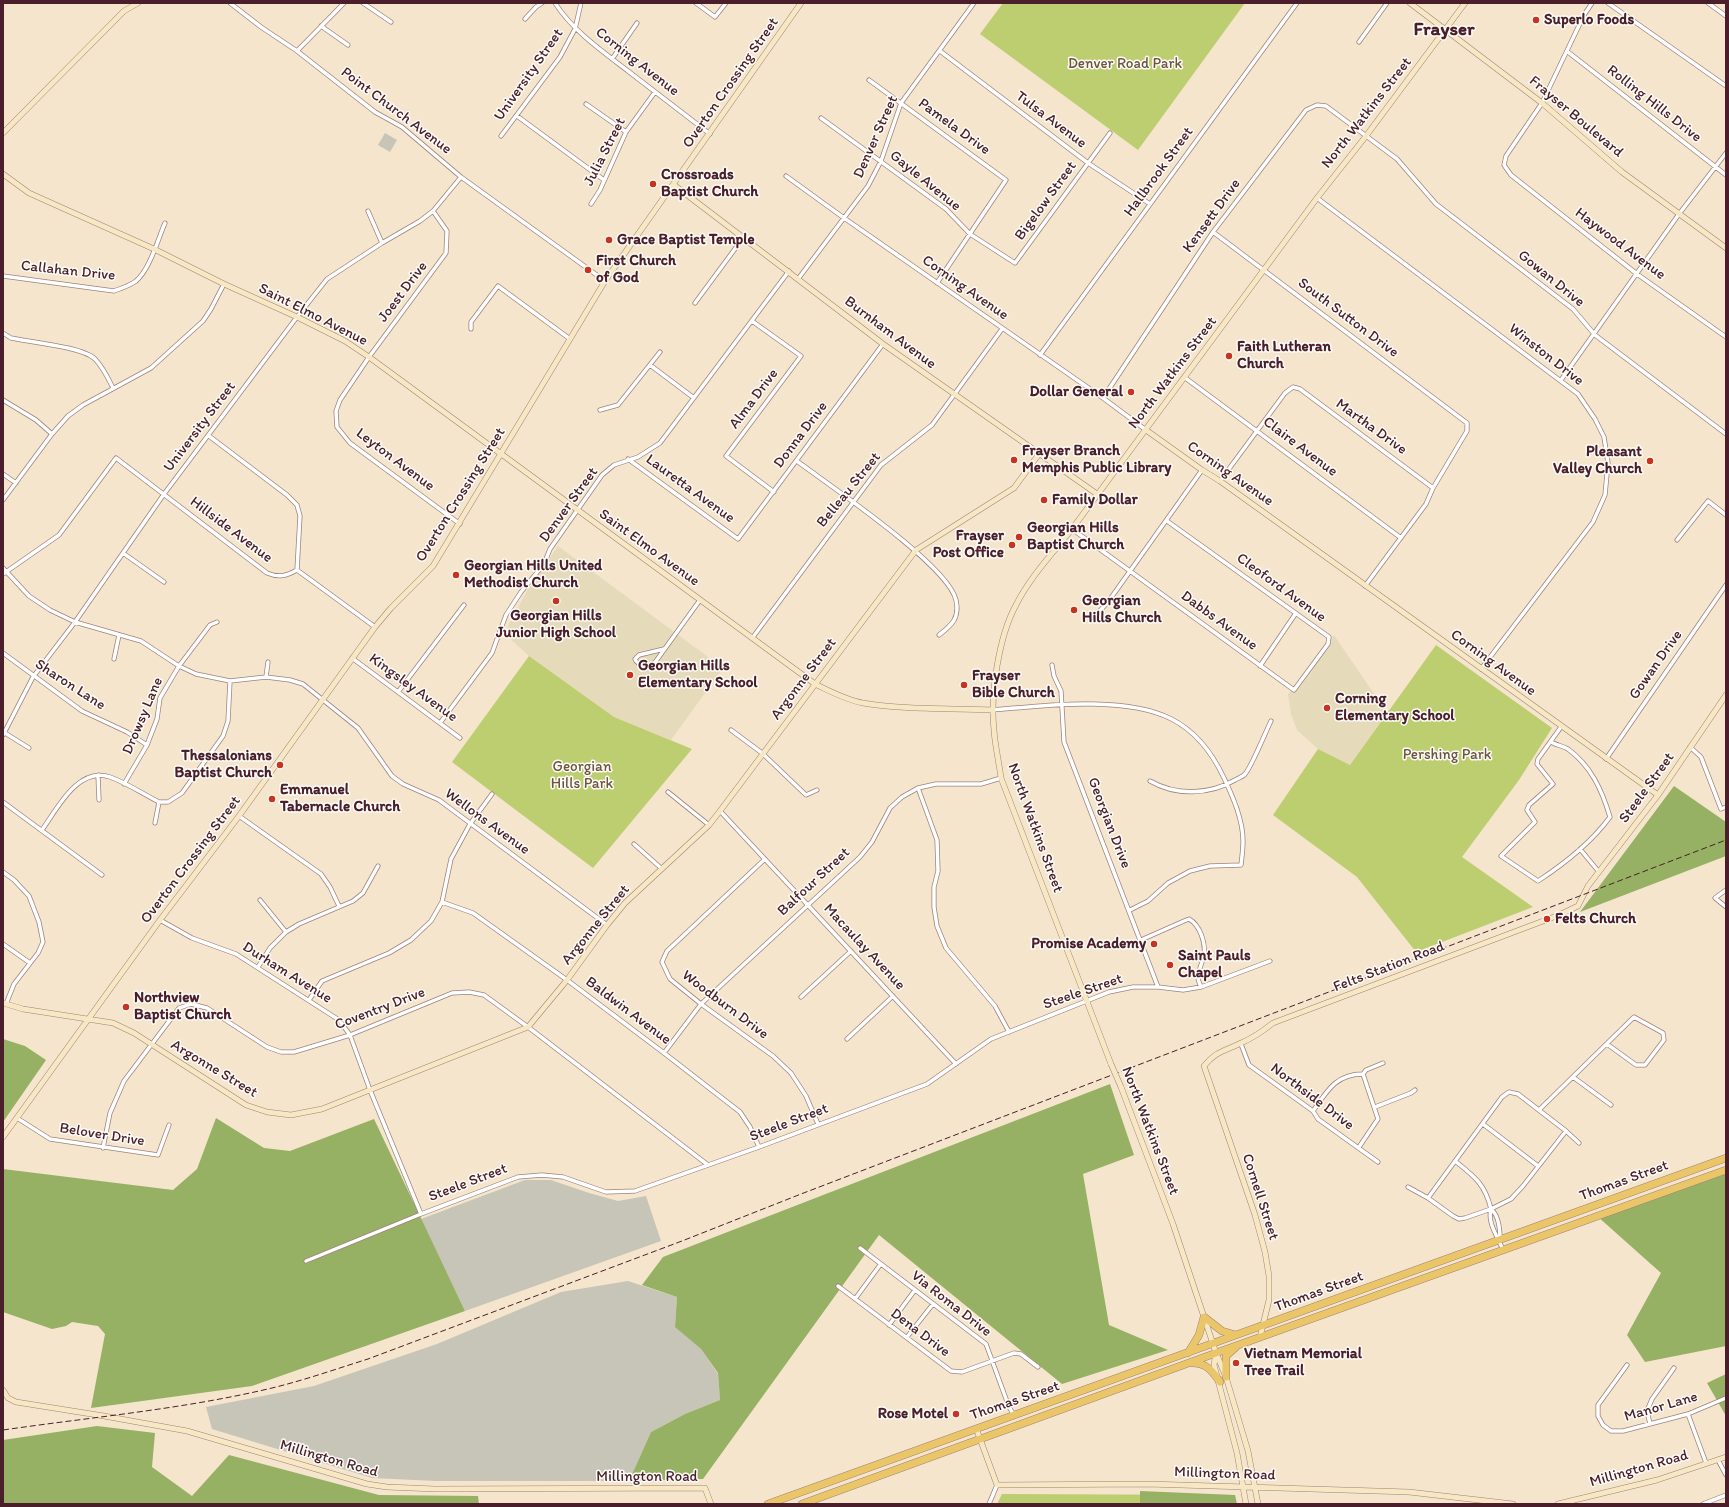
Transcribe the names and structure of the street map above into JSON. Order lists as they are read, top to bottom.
{
  "streets": {
    "highway": ["Thomas Street"],
    "street": [
      "Corning Avenue",
      "University Street",
      "Overton Crossing Street",
      "Rolling Hills Drive",
      "Point Church Avenue",
      "North Watkins Street",
      "Frayser Boulevard",
      "Tulsa Avenue",
      "Pamela Drive",
      "Denver Street",
      "Julia Street",
      "Hallbrook Street",
      "Gayle Avenue",
      "Bigelow Street",
      "Kensett Drive",
      "Haywood Avenue",
      "Callahan Drive",
      "Gowan Drive",
      "Joest Drive",
      "Saint Elmo Avenue",
      "South Sutton Drive",
      "Burnham Avenue",
      "Winston Drive",
      "Alma Drive",
      "Martha Drive",
      "Donna Drive",
      "Claire Avenue",
      "Leyton Avenue",
      "Lauretta Avenue",
      "Belleau Street",
      "Hillside Avenue",
      "Cleoford Avenue",
      "Dabbs Avenue",
      "Argonne Street",
      "Sharon Lane",
      "Kingsley Avenue",
      "Drowsy Lane",
      "Steele Street",
      "Wellons Avenue",
      "Georgian Drive",
      "Balfour Street",
      "Macaulay Avenue",
      "Felts Station Road",
      "Durham Avenue",
      "Woodburn Drive",
      "Coventry Drive",
      "Baldwin Avenue",
      "Northside Drive",
      "Belover Drive",
      "Cornell Street",
      "Via Roma Drive",
      "Dena Drive",
      "Manor Lane",
      "Millington Road"
    ]
  },
  "crossings": [
    ["Corning Avenue", "University Street"],
    ["Corning Avenue", "Overton Crossing Street"],
    ["Corning Avenue", "North Watkins Street"],
    ["Corning Avenue", "Denver Street"],
    ["Corning Avenue", "Julia Street"],
    ["Corning Avenue", "Hallbrook Street"],
    ["Corning Avenue", "Kensett Drive"],
    ["Corning Avenue", "Gowan Drive"],
    ["Corning Avenue", "Winston Drive"],
    ["Corning Avenue", "Belleau Street"],
    ["Corning Avenue", "Steele Street"],
    ["University Street", "Point Church Avenue"],
    ["University Street", "Joest Drive"],
    ["University Street", "Saint Elmo Avenue"],
    ["University Street", "Hillside Avenue"],
    ["University Street", "Sharon Lane"],
    ["University Street", "Wellons Avenue"],
    ["Overton Crossing Street", "Point Church Avenue"],
    ["Overton Crossing Street", "Saint Elmo Avenue"],
    ["Overton Crossing Street", "Burnham Avenue"],
    ["Overton Crossing Street", "Leyton Avenue"],
    ["Overton Crossing Street", "Argonne Street"],
    ["Overton Crossing Street", "Kingsley Avenue"],
    ["Overton Crossing Street", "Wellons Avenue"],
    ["Overton Crossing Street", "Durham Avenue"],
    ["Overton Crossing Street", "Belover Drive"],
    ["North Watkins Street", "Frayser Boulevard"],
    ["North Watkins Street", "Kensett Drive"],
    ["North Watkins Street", "Gowan Drive"],
    ["North Watkins Street", "Saint Elmo Avenue"],
    ["North Watkins Street", "South Sutton Drive"],
    ["North Watkins Street", "Burnham Avenue"],
    ["North Watkins Street", "Winston Drive"],
    ["North Watkins Street", "Claire Avenue"],
    ["North Watkins Street", "Dabbs Avenue"],
    ["North Watkins Street", "Steele Street"],
    ["North Watkins Street", "Balfour Street"],
    ["North Watkins Street", "Thomas Street"],
    ["North Watkins Street", "Millington Road"],
    ["Frayser Boulevard", "Haywood Avenue"],
    ["Tulsa Avenue", "Denver Street"],
    ["Tulsa Avenue", "Hallbrook Street"],
    ["Tulsa Avenue", "Bigelow Street"],
    ["Pamela Drive", "Denver Street"],
    ["Pamela Drive", "Gayle Avenue"],
    ["Denver Street", "Gayle Avenue"],
    ["Denver Street", "Saint Elmo Avenue"],
    ["Denver Street", "Burnham Avenue"],
    ["Denver Street", "Alma Drive"],
    ["Denver Street", "Lauretta Avenue"],
    ["Denver Street", "Kingsley Avenue"],
    ["Gayle Avenue", "Bigelow Street"],
    ["Kensett Drive", "Gowan Drive"],
    ["Kensett Drive", "South Sutton Drive"],
    ["Callahan Drive", "Saint Elmo Avenue"],
    ["Joest Drive", "Saint Elmo Avenue"],
    ["Joest Drive", "Leyton Avenue"],
    ["Saint Elmo Avenue", "Belleau Street"],
    ["Saint Elmo Avenue", "Argonne Street"],
    ["Saint Elmo Avenue", "Georgian Drive"],
    ["South Sutton Drive", "Martha Drive"],
    ["Burnham Avenue", "Donna Drive"],
    ["Burnham Avenue", "Belleau Street"],
    ["Burnham Avenue", "Argonne Street"],
    ["Alma Drive", "Donna Drive"],
    ["Martha Drive", "Claire Avenue"],
    ["Donna Drive", "Lauretta Avenue"],
    ["Hillside Avenue", "Wellons Avenue"],
    ["Cleoford Avenue", "Dabbs Avenue"],
    ["Argonne Street", "Wellons Avenue"],
    ["Argonne Street", "Macaulay Avenue"],
    ["Argonne Street", "Durham Avenue"],
    ["Argonne Street", "Coventry Drive"],
    ["Argonne Street", "Baldwin Avenue"],
    ["Sharon Lane", "Drowsy Lane"],
    ["Drowsy Lane", "Wellons Avenue"],
    ["Steele Street", "Georgian Drive"],
    ["Steele Street", "Macaulay Avenue"],
    ["Steele Street", "Felts Station Road"],
    ["Steele Street", "Durham Avenue"],
    ["Steele Street", "Woodburn Drive"],
    ["Steele Street", "Coventry Drive"],
    ["Steele Street", "Baldwin Avenue"],
    ["Balfour Street", "Macaulay Avenue"],
    ["Balfour Street", "Woodburn Drive"],
    ["Balfour Street", "Baldwin Avenue"],
    ["Macaulay Avenue", "Woodburn Drive"],
    ["Felts Station Road", "Northside Drive"],
    ["Felts Station Road", "Cornell Street"],
    ["Durham Avenue", "Coventry Drive"],
    ["Coventry Drive", "Belover Drive"],
    ["Thomas Street", "Cornell Street"],
    ["Thomas Street", "Via Roma Drive"],
    ["Via Roma Drive", "Dena Drive"]
  ],
  "districts": ["Frayser"],
  "parks": ["Denver Road Park", "Pershing Park", "Georgian Hills Park"],
  "places": [
    "Superlo Foods",
    "Crossroads Baptist Church",
    "Grace Baptist Temple",
    "First Church of God",
    "Faith Lutheran Church",
    "Dollar General",
    "Frayser Branch Memphis Public Library",
    "Pleasant Valley Church",
    "Family Dollar",
    "Georgian Hills Baptist Church",
    "Frayser Post Office",
    "Georgian Hills United Methodist Church",
    "Georgian Hills Junior High School",
    "Georgian Hills Church",
    "Georgian Hills Elementary School",
    "Frayser Bible Church",
    "Corning Elementary School",
    "Thessalonians Baptist Church",
    "Emmanuel Tabernacle Church",
    "Felts Church",
    "Promise Academy",
    "Saint Pauls Chapel",
    "Northview Baptist Church",
    "Vietnam Memorial Tree Trail",
    "Rose Motel"
  ]
}
